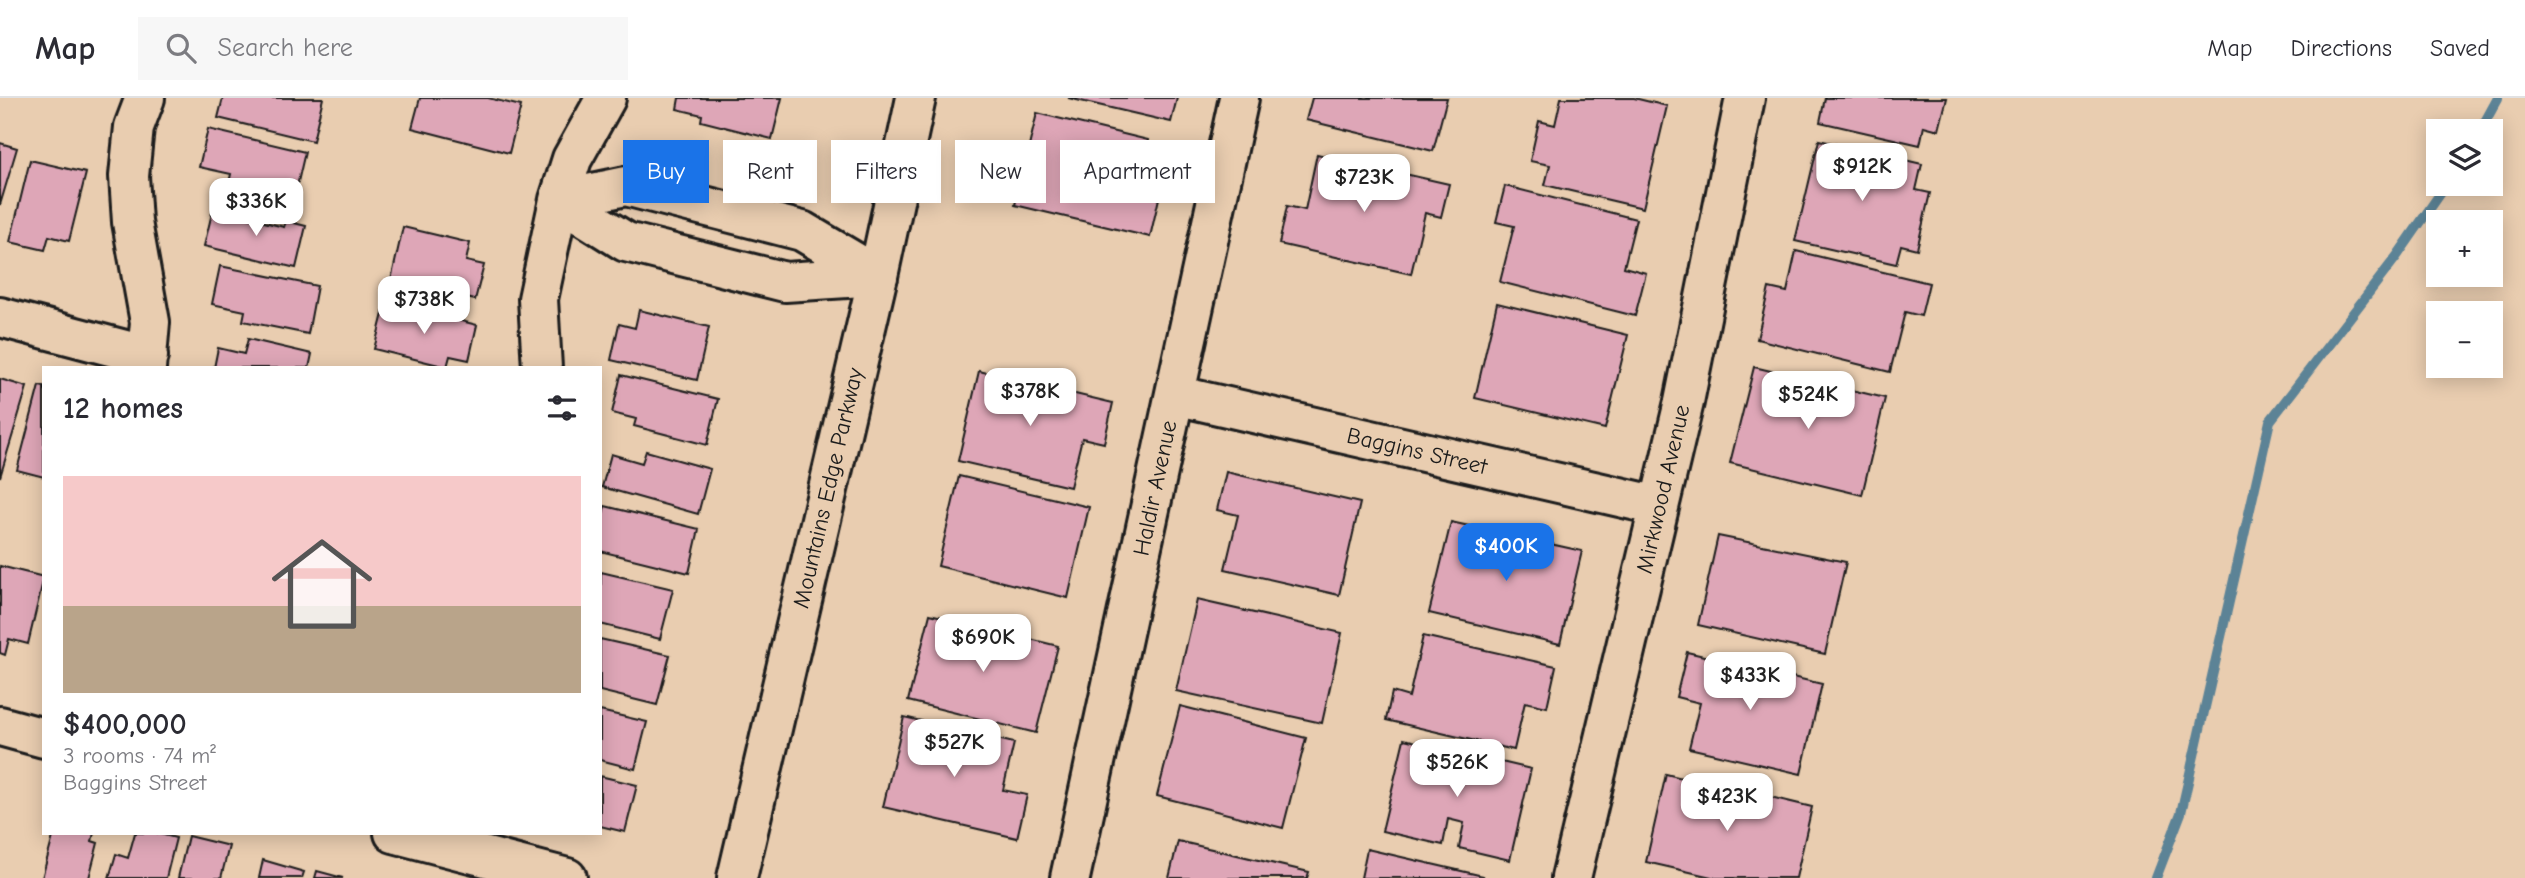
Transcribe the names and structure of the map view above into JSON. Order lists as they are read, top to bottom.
{
  "streets": {
    "street": [
      "Baggins Street",
      "Mountains Edge Parkway",
      "Haldir Avenue",
      "Mirkwood Avenue"
    ]
  },
  "crossings": [
    ["Baggins Street", "Haldir Avenue"],
    ["Baggins Street", "Mirkwood Avenue"]
  ],
  "page": {
    "header": "Map",
    "search": "Search here",
    "nav": ["Map", "Directions", "Saved"],
    "map_buttons": ["+", "−"],
    "chip": [
      "Buy",
      "Rent",
      "Filters",
      "New",
      "Apartment"
    ],
    "price": [
      "$912K",
      "$723K",
      "$336K",
      "$738K",
      "$378K",
      "$524K",
      "$400K",
      "$690K",
      "$433K",
      "$527K",
      "$526K",
      "$423K"
    ],
    "heading": "12 homes",
    "list": [
      {
        "name": "$400,000",
        "note": "3 rooms · 74 m² · Baggins Street"
      }
    ]
  }
}
